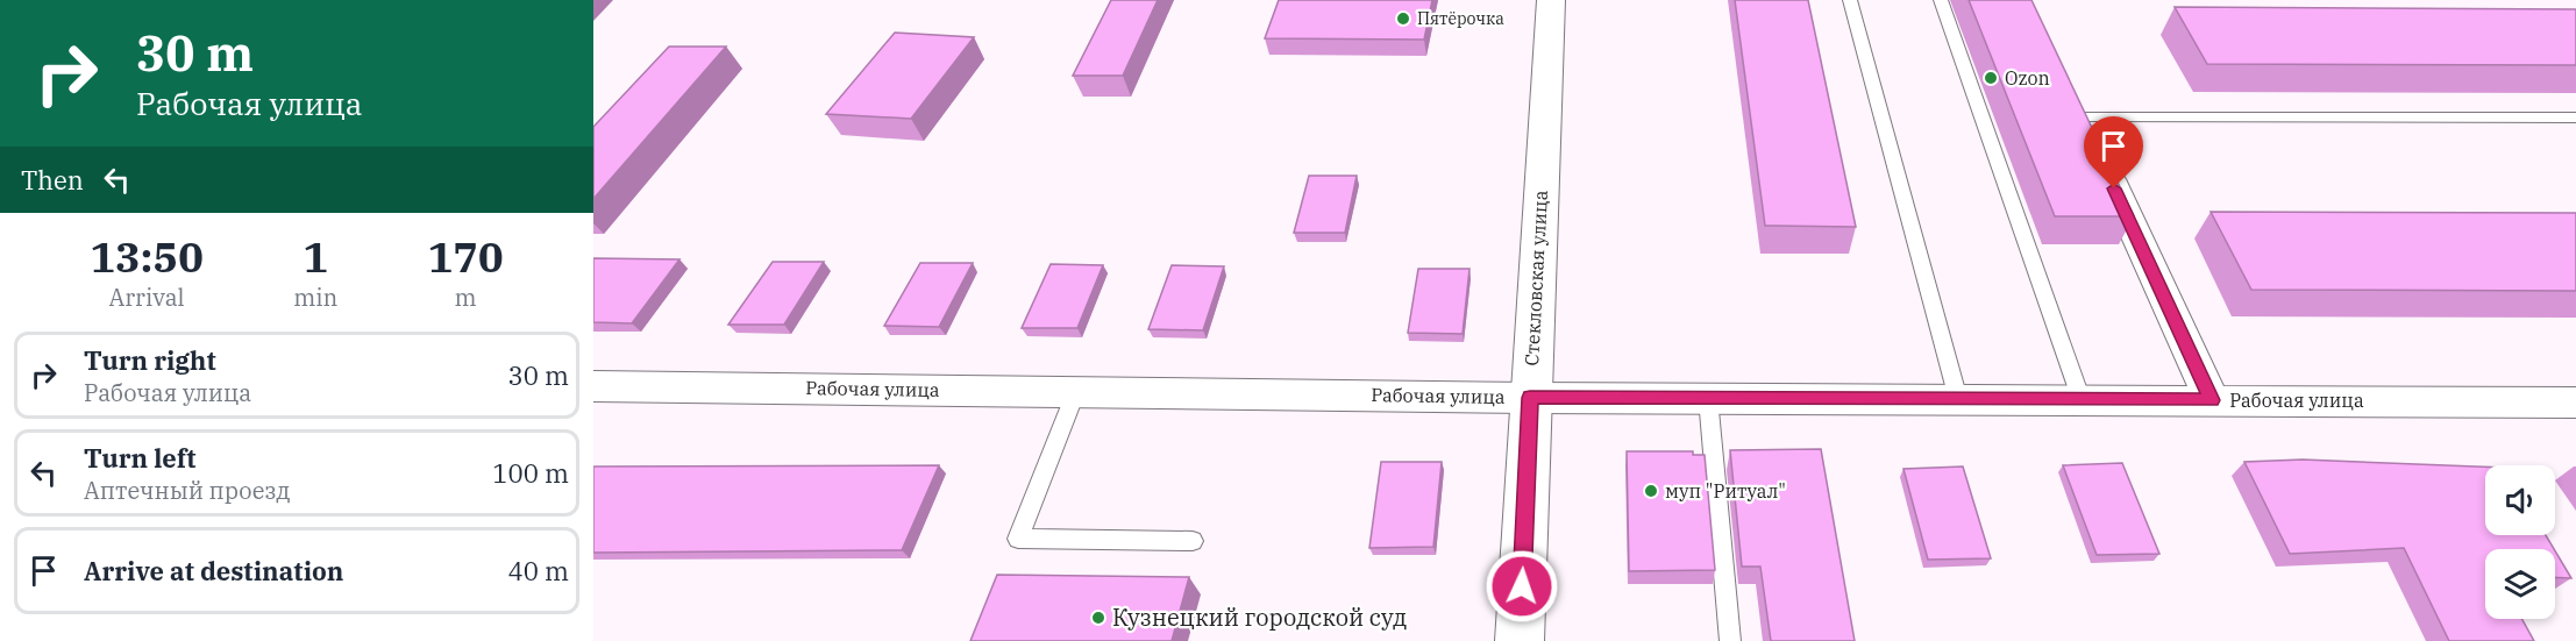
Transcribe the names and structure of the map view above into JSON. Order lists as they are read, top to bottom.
{
  "streets": {
    "street": ["Стекловская улица", "Рабочая улица"]
  },
  "crossings": [
    ["Стекловская улица", "Рабочая улица"]
  ],
  "places": [
    "Пятёрочка",
    "Ozon",
    "муп \"Ритуал\"",
    "Кузнецкий городской суд"
  ],
  "page": {
    "turn": ["30 m", "Рабочая улица"],
    "then": "Then",
    "eta": [
      "13:50",
      "Arrival",
      "1",
      "min",
      "170",
      "m"
    ],
    "list": [
      {
        "name": "Turn right",
        "note": "Рабочая улица",
        "value": "30 m"
      },
      {
        "name": "Turn left",
        "note": "Аптечный проезд",
        "value": "100 m"
      },
      {
        "name": "Arrive at destination",
        "value": "40 m"
      }
    ]
  }
}
